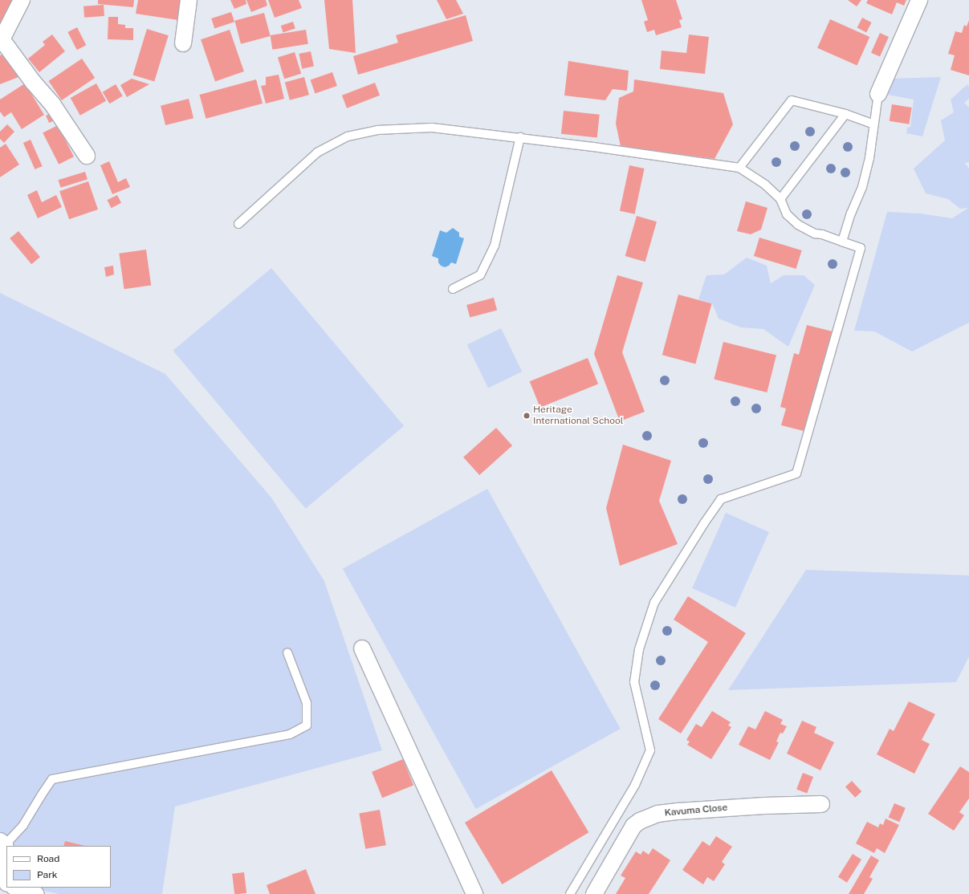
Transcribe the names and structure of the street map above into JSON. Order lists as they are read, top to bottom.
{
  "streets": {
    "street": ["Kavuma Close"]
  },
  "places": ["Heritage International School"],
  "legend": ["Road", "Park"]
}
